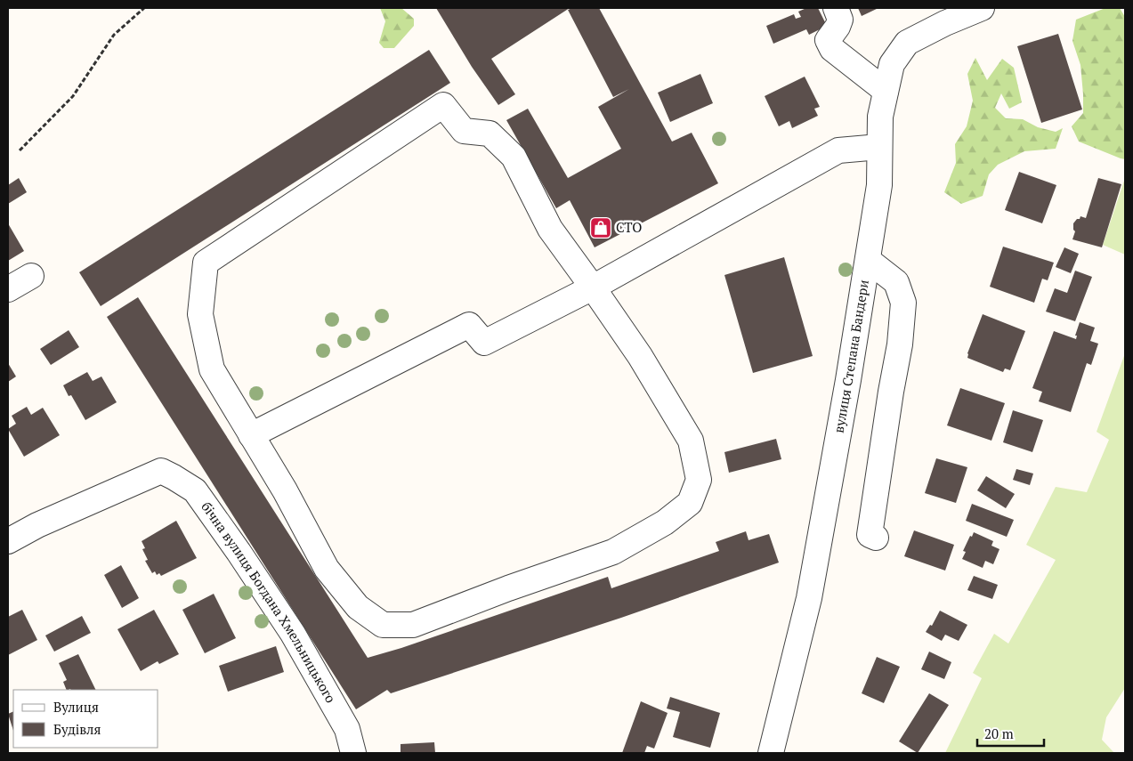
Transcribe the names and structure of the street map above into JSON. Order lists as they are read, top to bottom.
{
  "streets": {
    "street": ["вулиця Степана Бандери", "бічна вулиця Богдана Хмельницького"]
  },
  "places": {
    "shop": ["СТО"]
  },
  "legend": ["Вулиця", "Будівля"],
  "scale_bar": "20 m"
}
